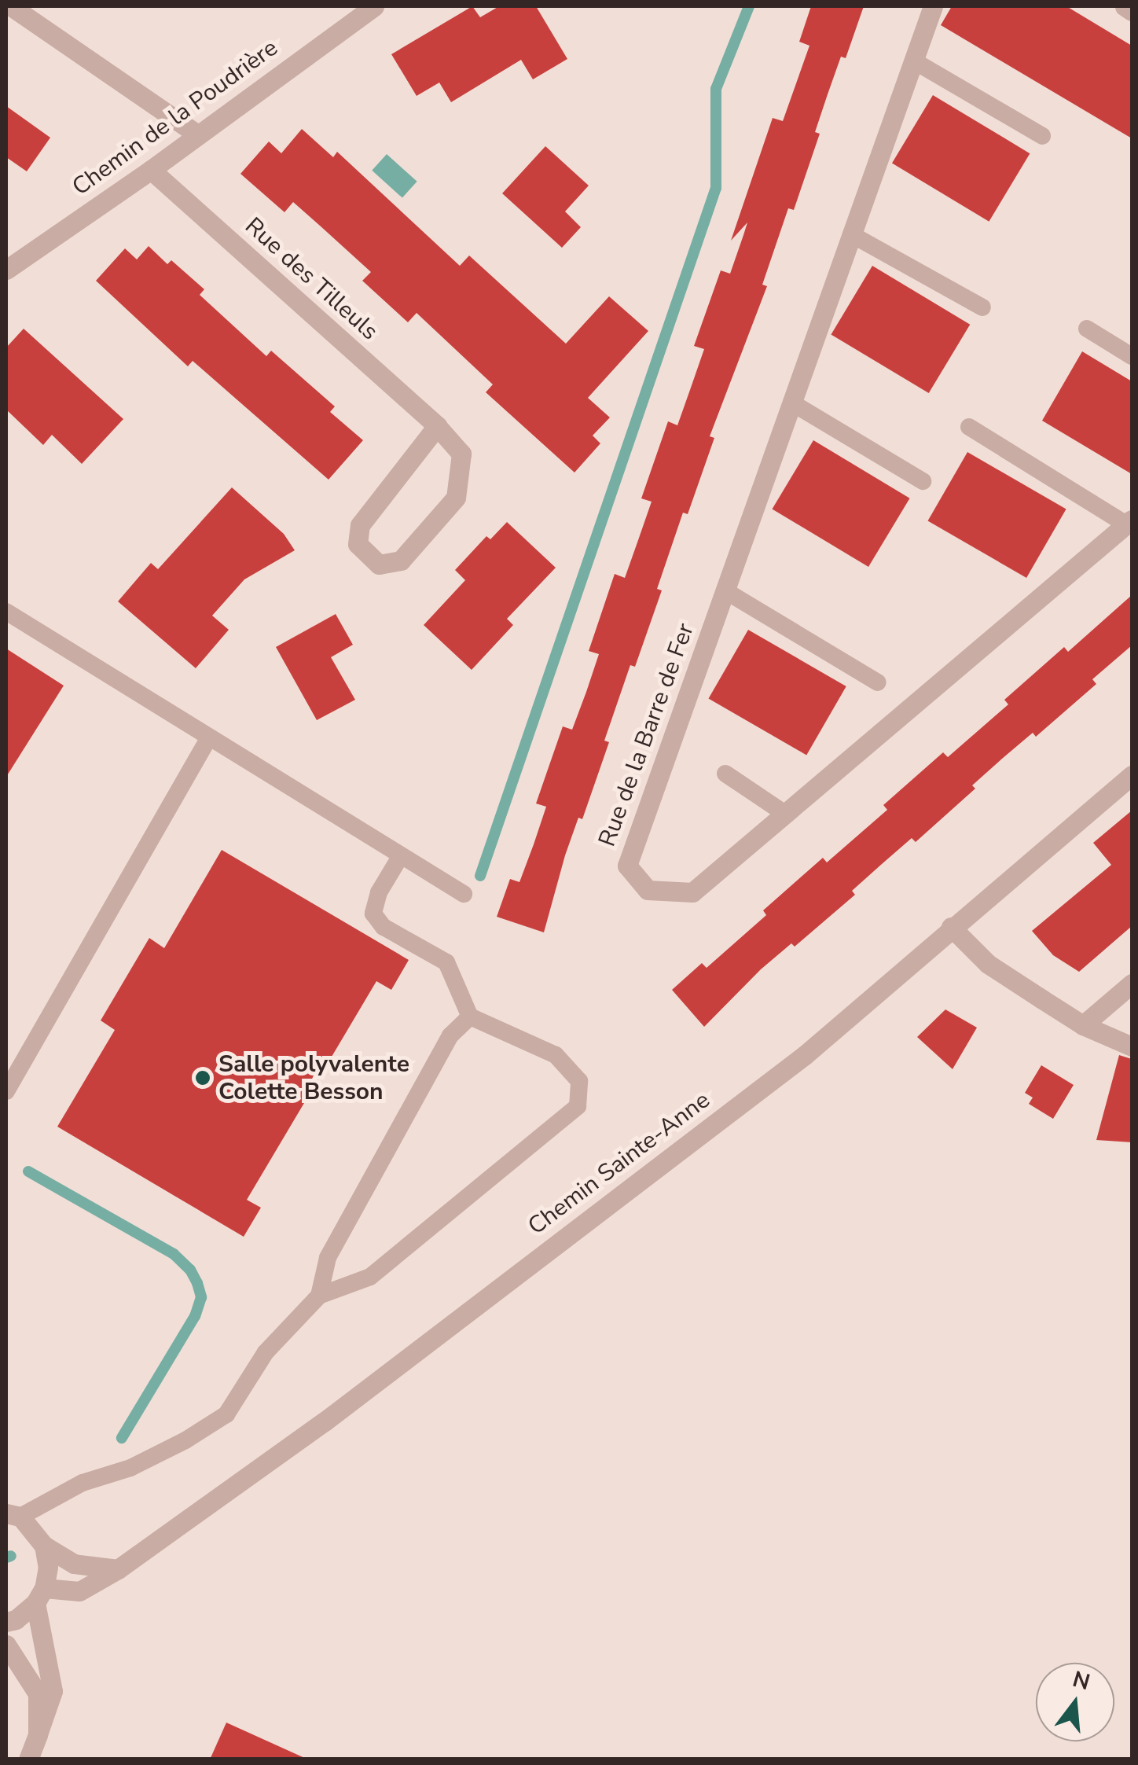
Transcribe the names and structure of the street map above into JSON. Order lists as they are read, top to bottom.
{
  "streets": {
    "street": [
      "Chemin de la Poudrière",
      "Rue des Tilleuls",
      "Rue de la Barre de Fer",
      "Chemin Sainte-Anne"
    ]
  },
  "crossings": [
    ["Chemin de la Poudrière", "Rue des Tilleuls"]
  ],
  "places": ["Salle polyvalente Colette Besson"],
  "north": "top"
}
